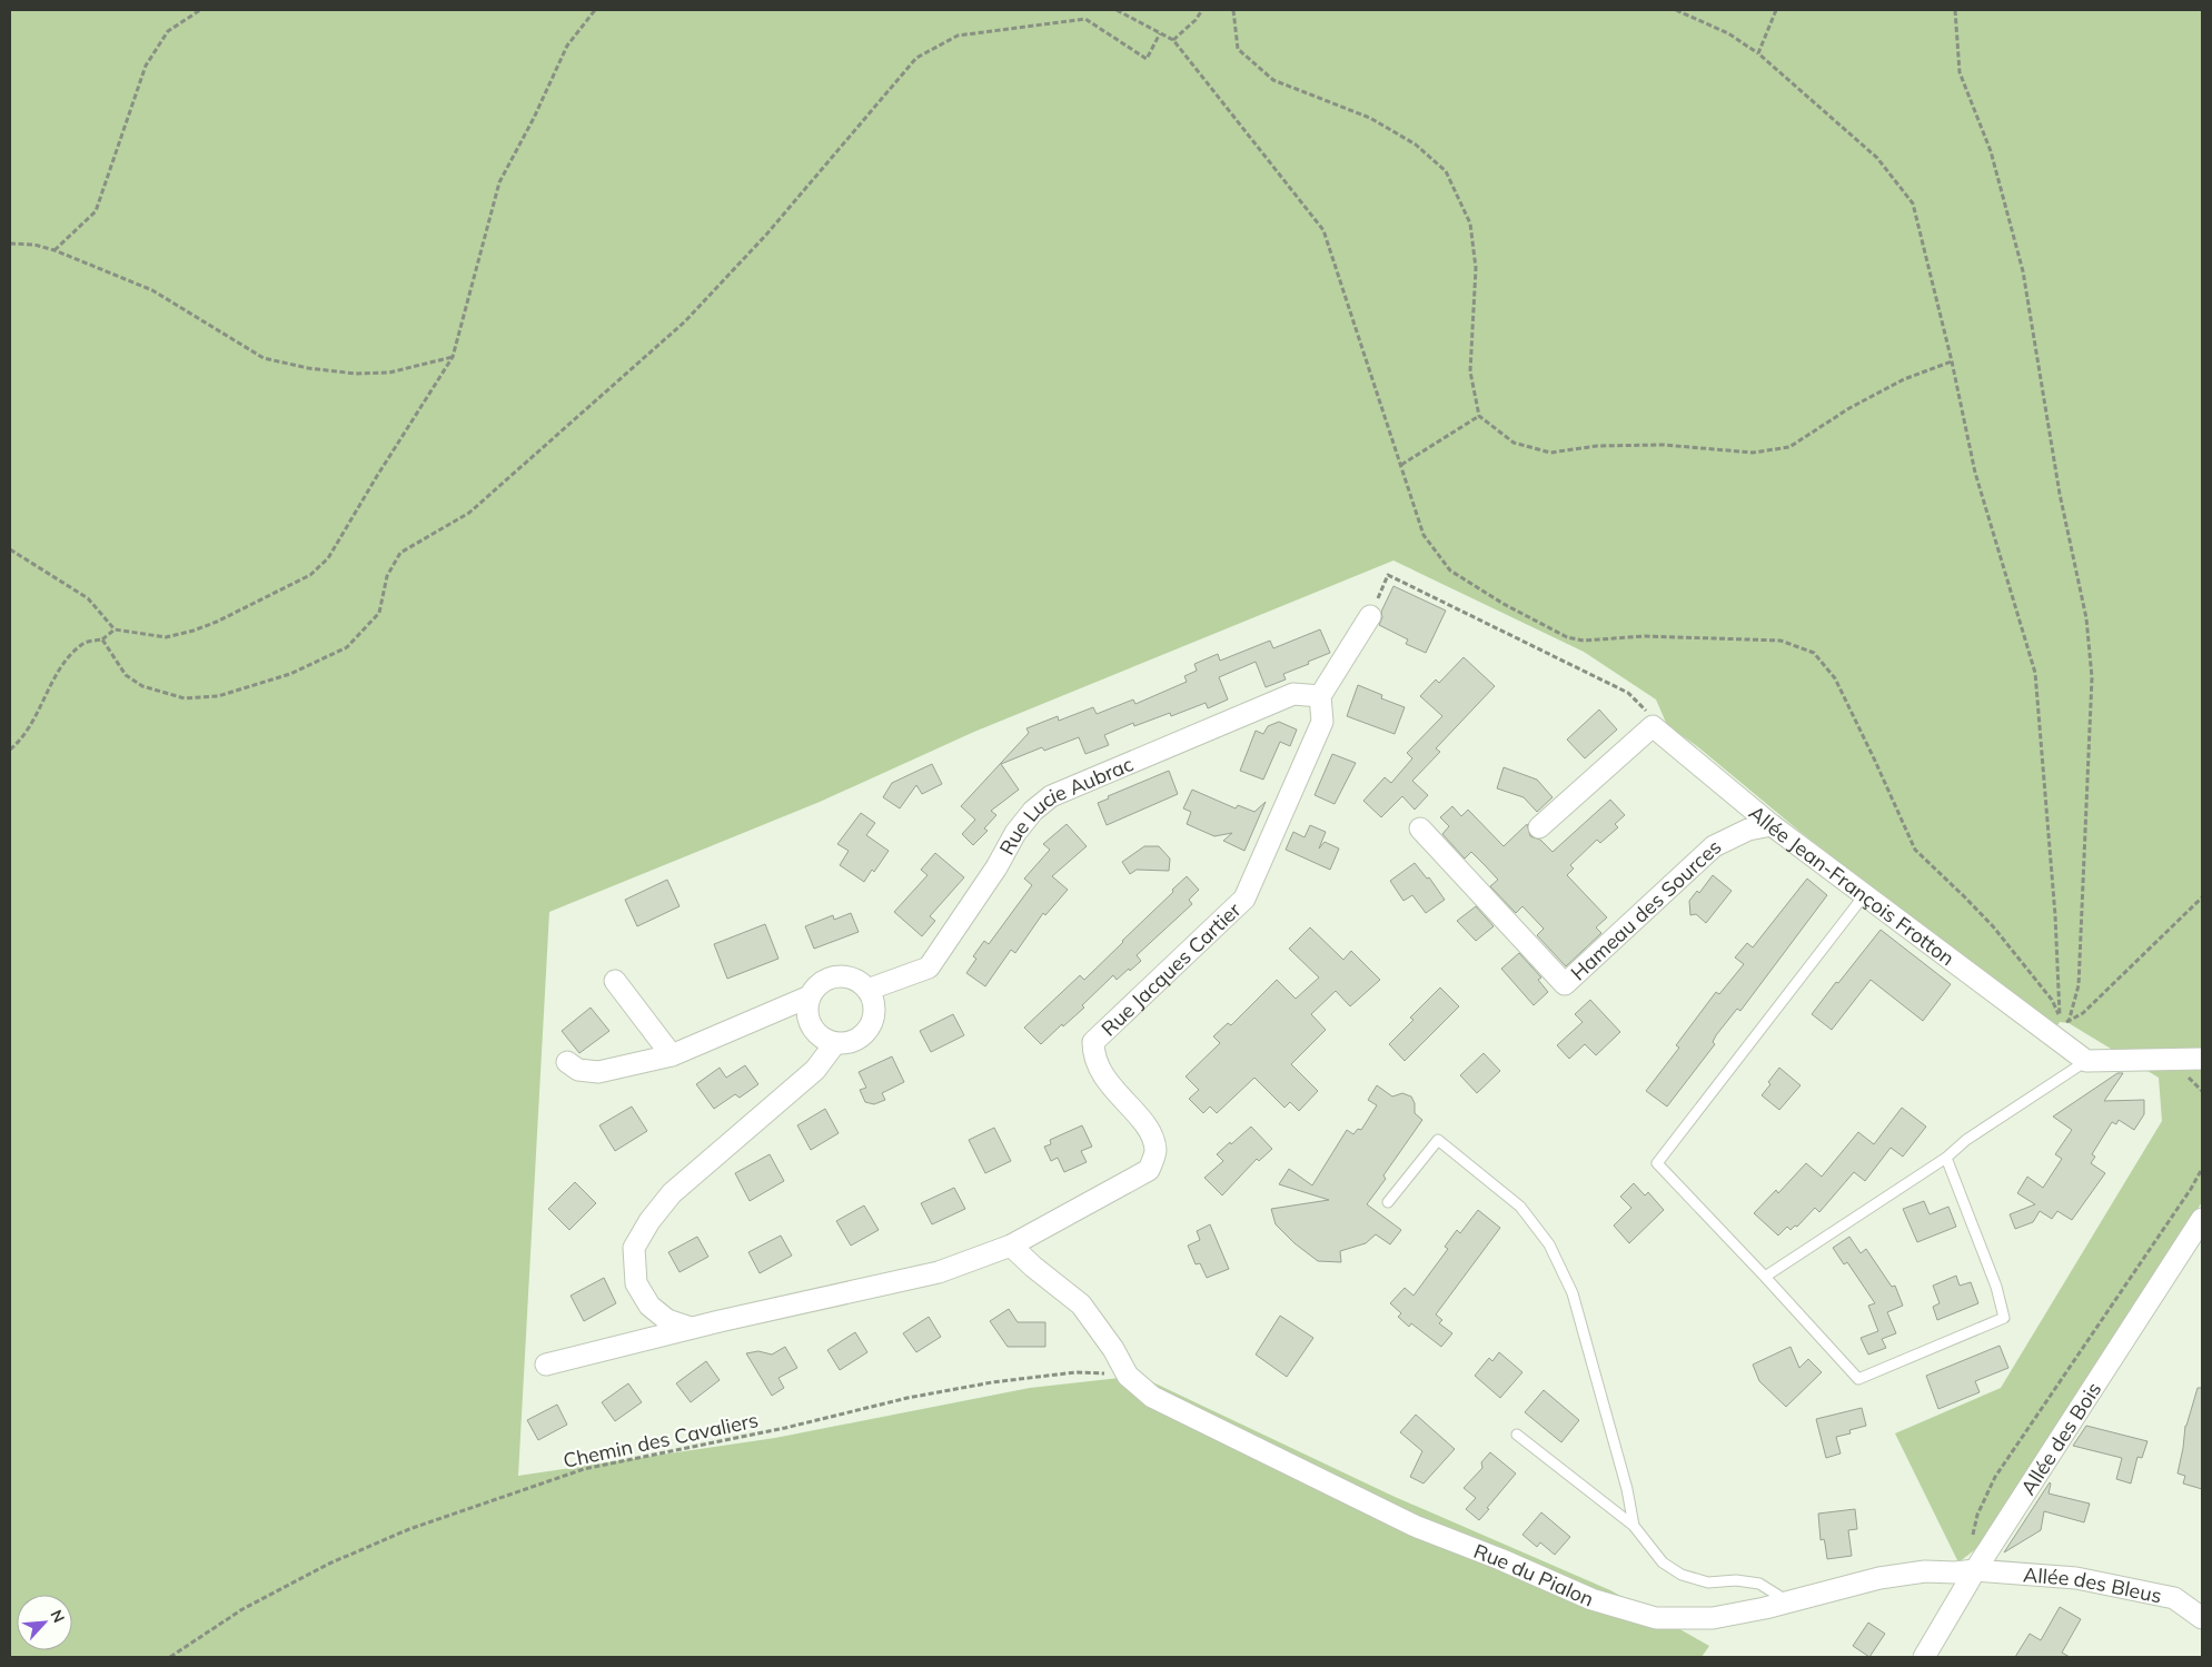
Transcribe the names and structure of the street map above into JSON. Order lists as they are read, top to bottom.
{
  "streets": {
    "street": [
      "Rue Lucie Aubrac",
      "Allée Jean-François Frotton",
      "Hameau des Sources",
      "Rue Jacques Cartier",
      "Allée des Bois",
      "Rue du Pialon",
      "Allée des Bleus"
    ],
    "path": ["Chemin des Cavaliers"]
  },
  "crossings": [
    ["Rue Lucie Aubrac", "Rue Jacques Cartier"],
    ["Allée Jean-François Frotton", "Hameau des Sources"],
    ["Rue Jacques Cartier", "Rue du Pialon"],
    ["Allée des Bois", "Rue du Pialon"],
    ["Allée des Bois", "Allée des Bleus"],
    ["Chemin des Cavaliers", "Rue du Pialon"],
    ["Rue du Pialon", "Allée des Bleus"]
  ],
  "north": "top right"
}
